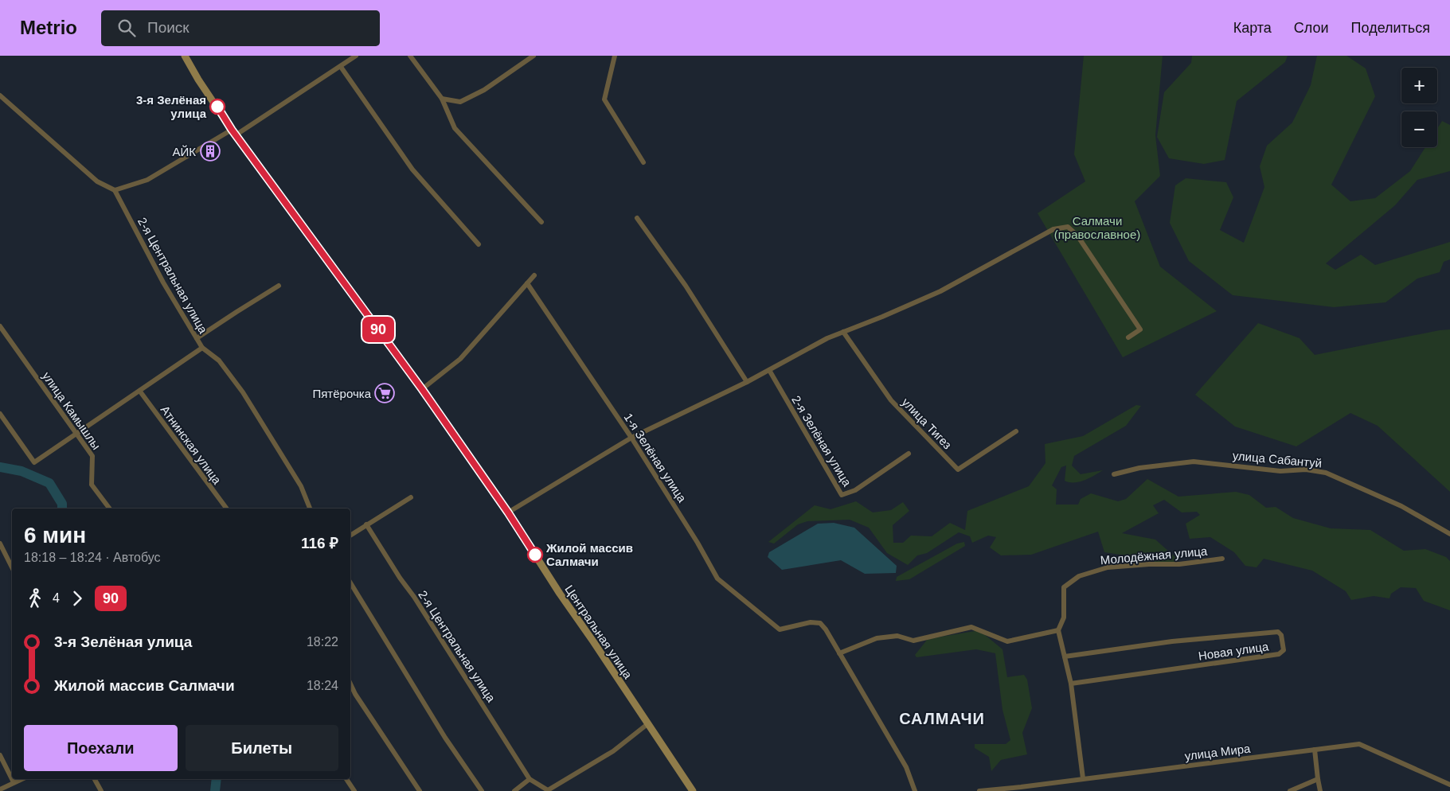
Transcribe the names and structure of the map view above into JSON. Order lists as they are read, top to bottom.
{
  "streets": {
    "street": [
      "2-я Центральная улица",
      "улица Камышлы",
      "улица Тигез",
      "2-я Зелёная улица",
      "Атнинская улица",
      "1-я Зелёная улица",
      "улица Сабантуй",
      "Молодёжная улица",
      "Центральная улица",
      "Новая улица",
      "улица Мира"
    ]
  },
  "crossings": [
    ["2-я Центральная улица", "Центральная улица"],
    ["Молодёжная улица", "Новая улица"],
    ["Молодёжная улица", "улица Мира"]
  ],
  "districts": ["САЛМАЧИ"],
  "parks": ["Салмачи (православное)"],
  "places": {
    "other": ["3-я Зелёная улица", "Жилой массив Салмачи"],
    "building": ["АЙК"],
    "supermarket": ["Пятёрочка"]
  },
  "lines": ["bus line 90"],
  "page": {
    "header": "Metrio",
    "search": "Поиск",
    "nav": ["Карта", "Слои", "Поделиться"],
    "on_map": "90",
    "map_buttons": ["+", "−"],
    "heading": ["6 мин", "18:18 – 18:24 · Автобус", "116 ₽"],
    "legs": ["4", "90"],
    "list": [
      {
        "name": "3-я Зелёная улица",
        "value": "18:22"
      },
      {
        "name": "Жилой массив Салмачи",
        "value": "18:24"
      }
    ],
    "buttons": ["Поехали", "Билеты"]
  }
}
